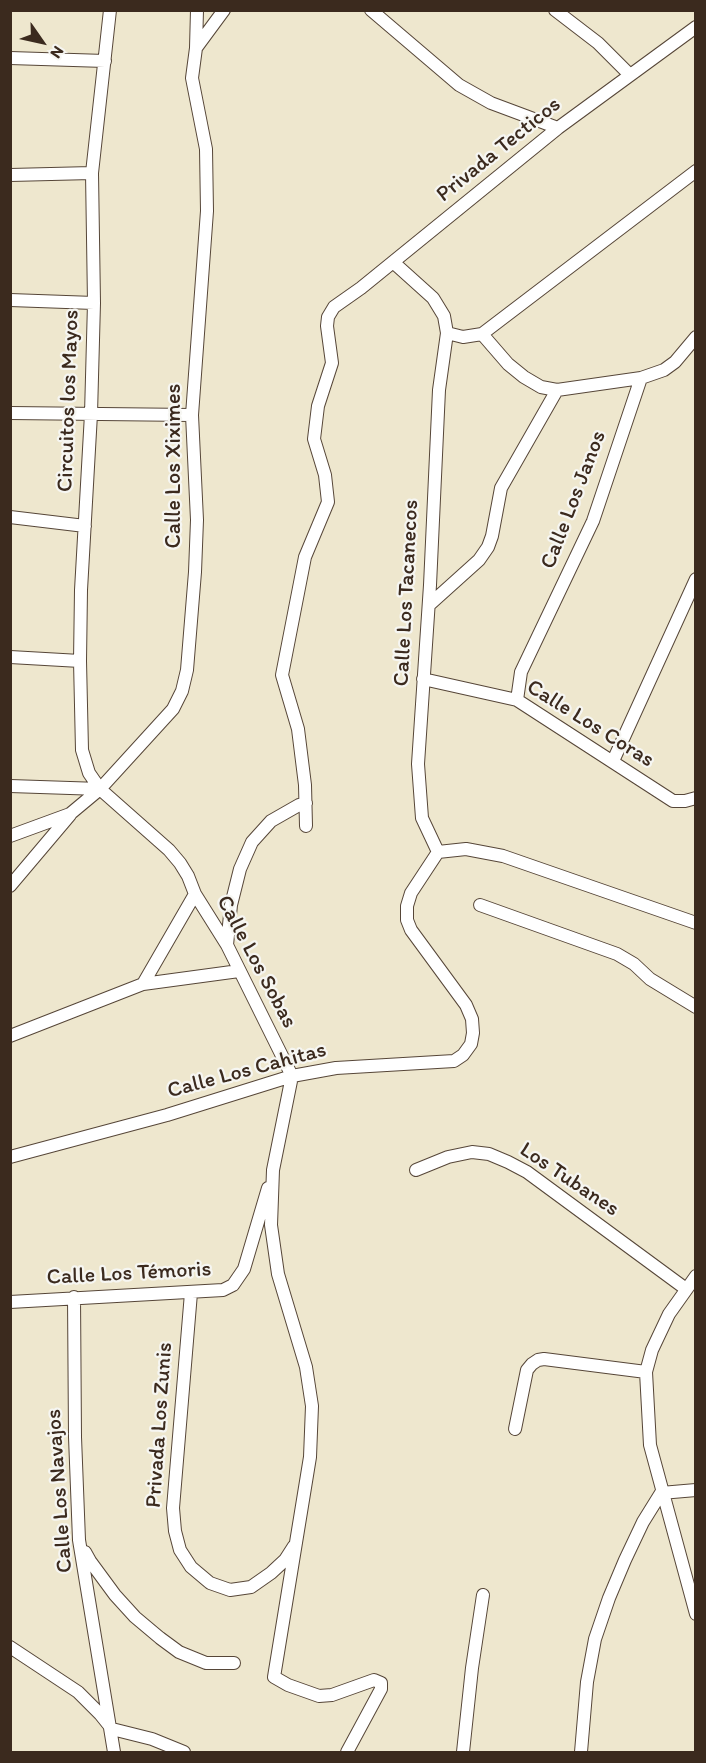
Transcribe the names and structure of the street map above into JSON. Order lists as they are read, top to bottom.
{
  "streets": {
    "street": [
      "Privada Tecticos",
      "Circuitos los Mayos",
      "Calle Los Xiximes",
      "Calle Los Janos",
      "Calle Los Tacanecos",
      "Calle Los Coras",
      "Calle Los Sobas",
      "Calle Los Cahitas",
      "Los Tubanes",
      "Calle Los Témoris",
      "Privada Los Zunis",
      "Calle Los Navajos"
    ]
  },
  "crossings": [
    ["Privada Tecticos", "Calle Los Tacanecos"],
    ["Circuitos los Mayos", "Calle Los Xiximes"],
    ["Circuitos los Mayos", "Calle Los Sobas"],
    ["Calle Los Xiximes", "Calle Los Sobas"],
    ["Calle Los Janos", "Calle Los Coras"],
    ["Calle Los Tacanecos", "Calle Los Coras"],
    ["Calle Los Tacanecos", "Calle Los Cahitas"],
    ["Calle Los Sobas", "Calle Los Cahitas"],
    ["Calle Los Témoris", "Privada Los Zunis"],
    ["Calle Los Témoris", "Calle Los Navajos"]
  ],
  "north": "bottom right"
}
